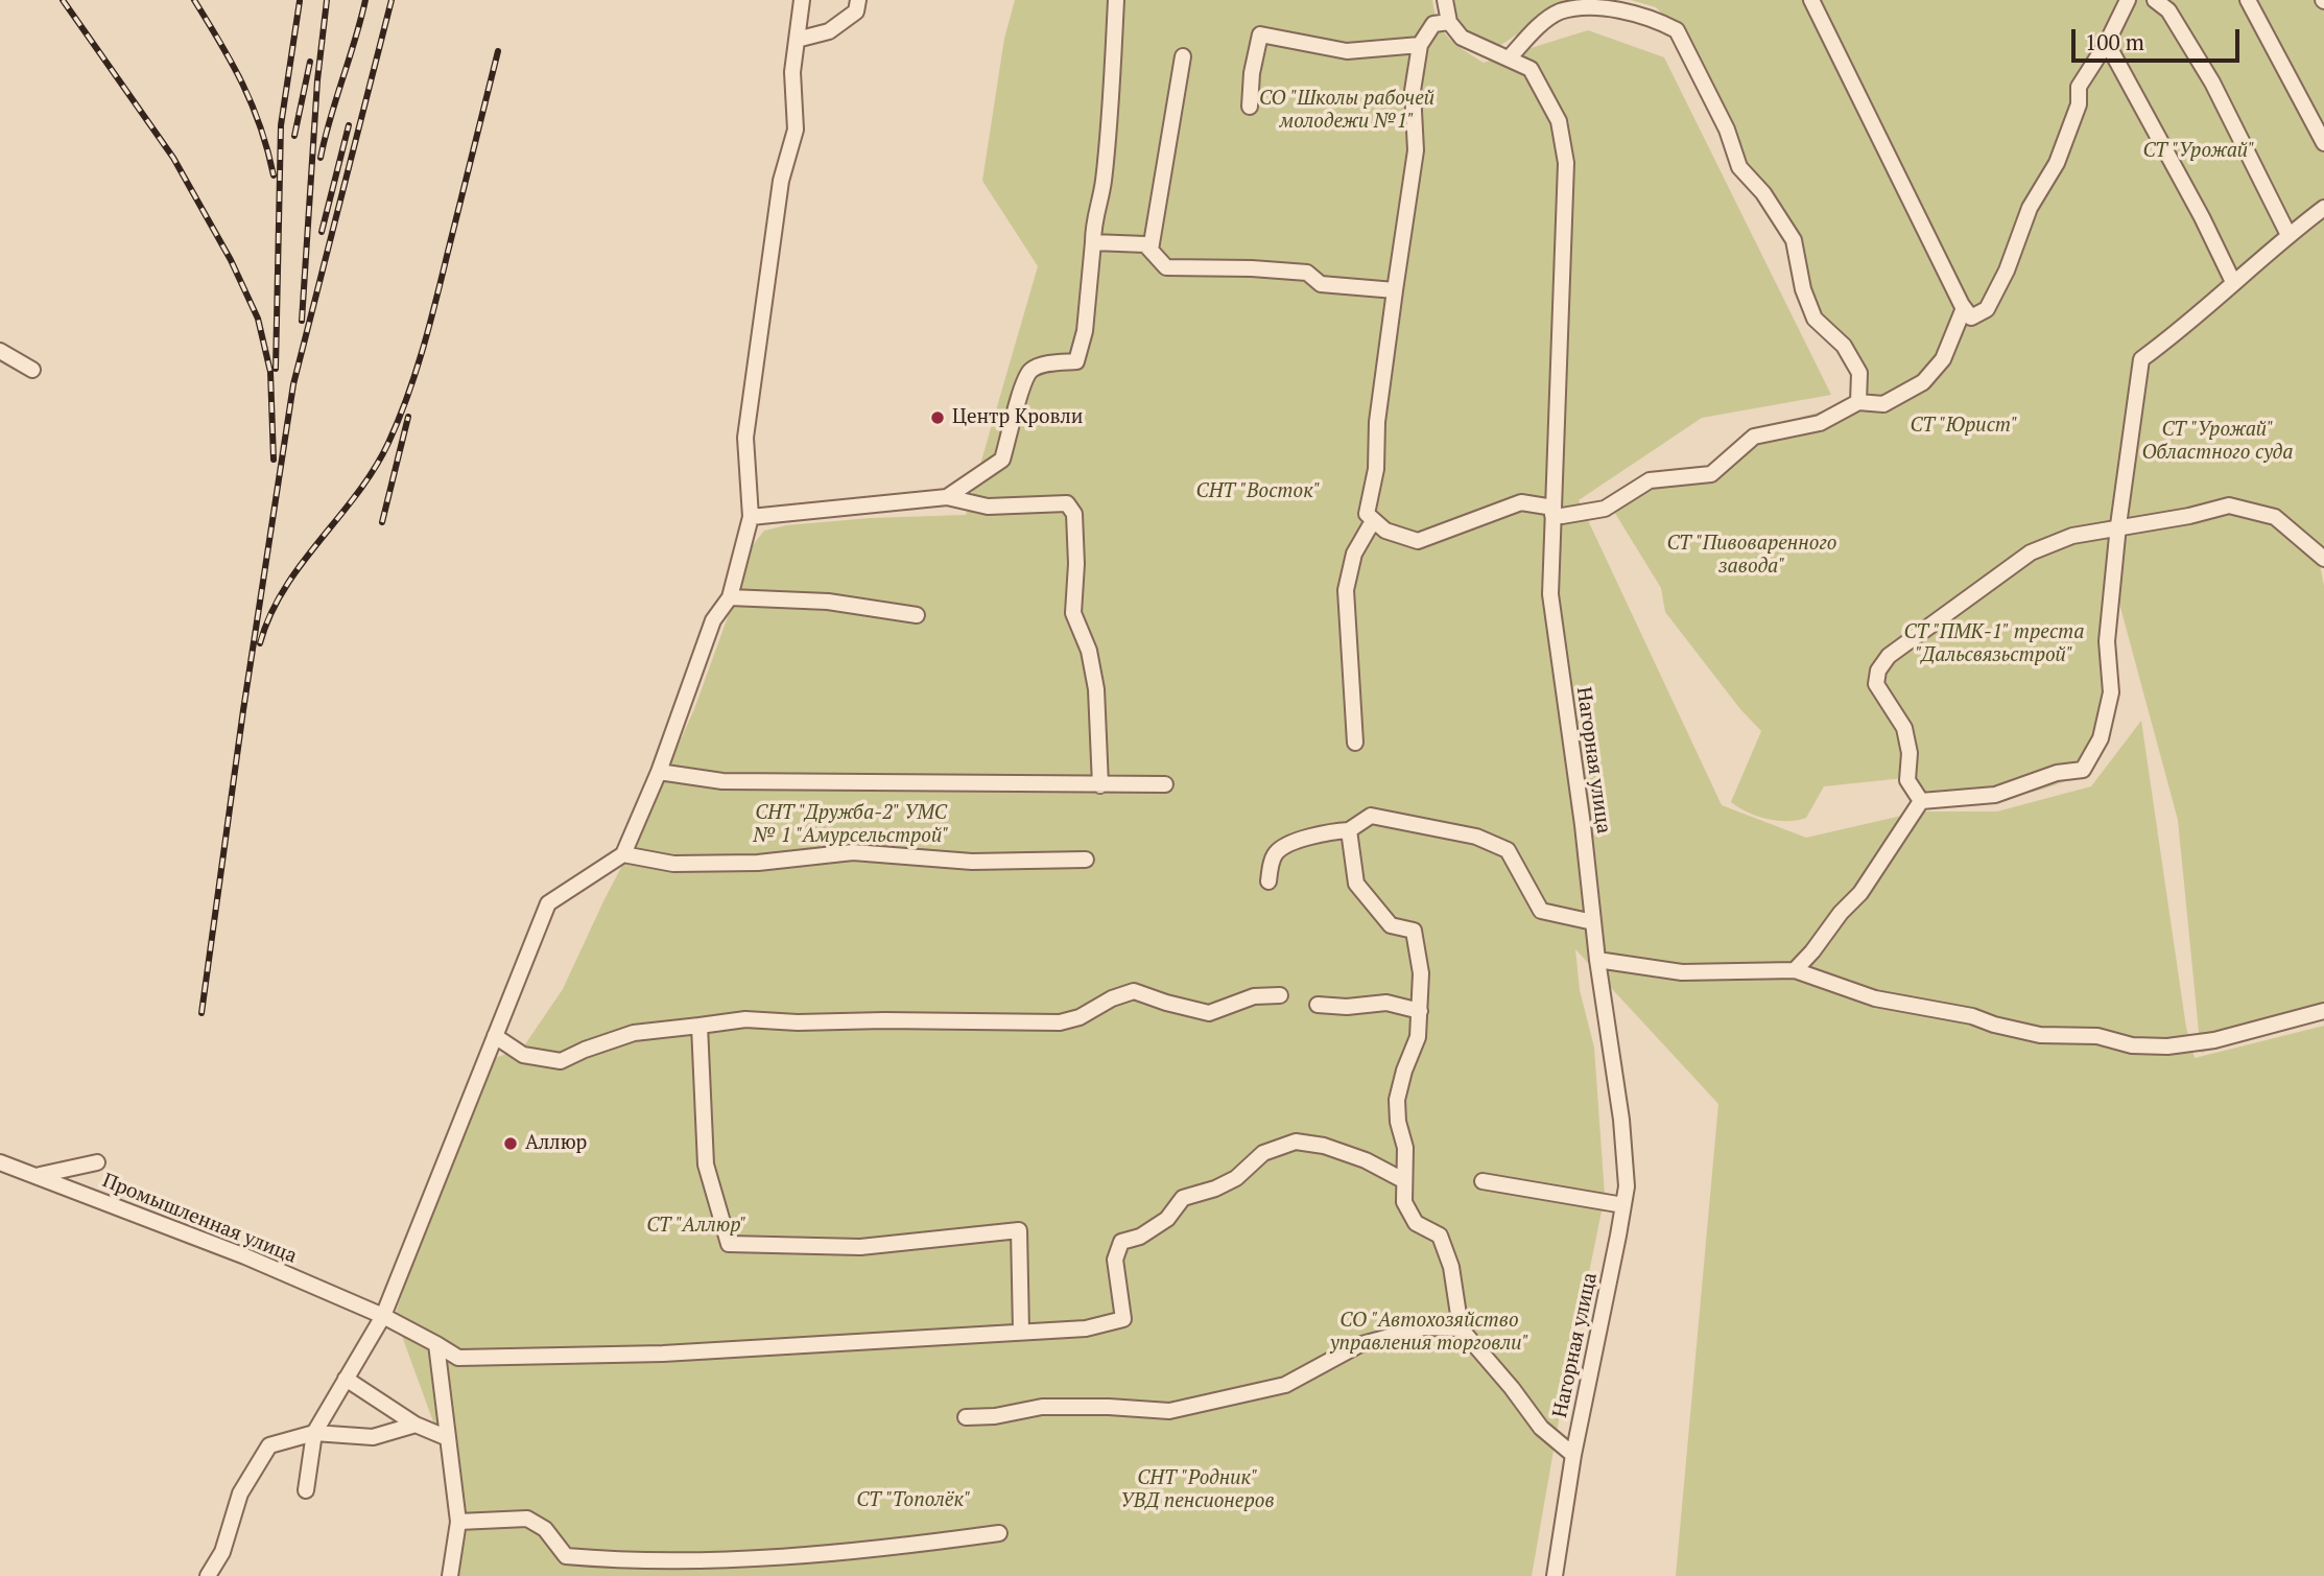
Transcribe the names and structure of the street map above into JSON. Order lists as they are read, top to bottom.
{
  "streets": {
    "street": ["Нагорная улица", "Промышленная улица"]
  },
  "parks": [
    "СО \"Школы рабочей молодежи №1\"",
    "СТ \"Урожай\"",
    "СТ \"Юрист\"",
    "СТ \"Урожай\" Областного суда",
    "СНТ \"Восток\"",
    "СТ \"Пивоваренного завода\"",
    "СТ \"ПМК-1\" треста \"Дальсвязьстрой\"",
    "СНТ \"Дружба-2\" УМС № 1 \"Амурсельстрой\"",
    "СТ \"Аллюр\"",
    "СО \"Автохозяйство управления торговли\"",
    "СНТ \"Родник\" УВД пенсионеров",
    "СТ \"Тополёк\""
  ],
  "places": ["Центр Кровли", "Аллюр"],
  "scale_bar": "100 m"
}
